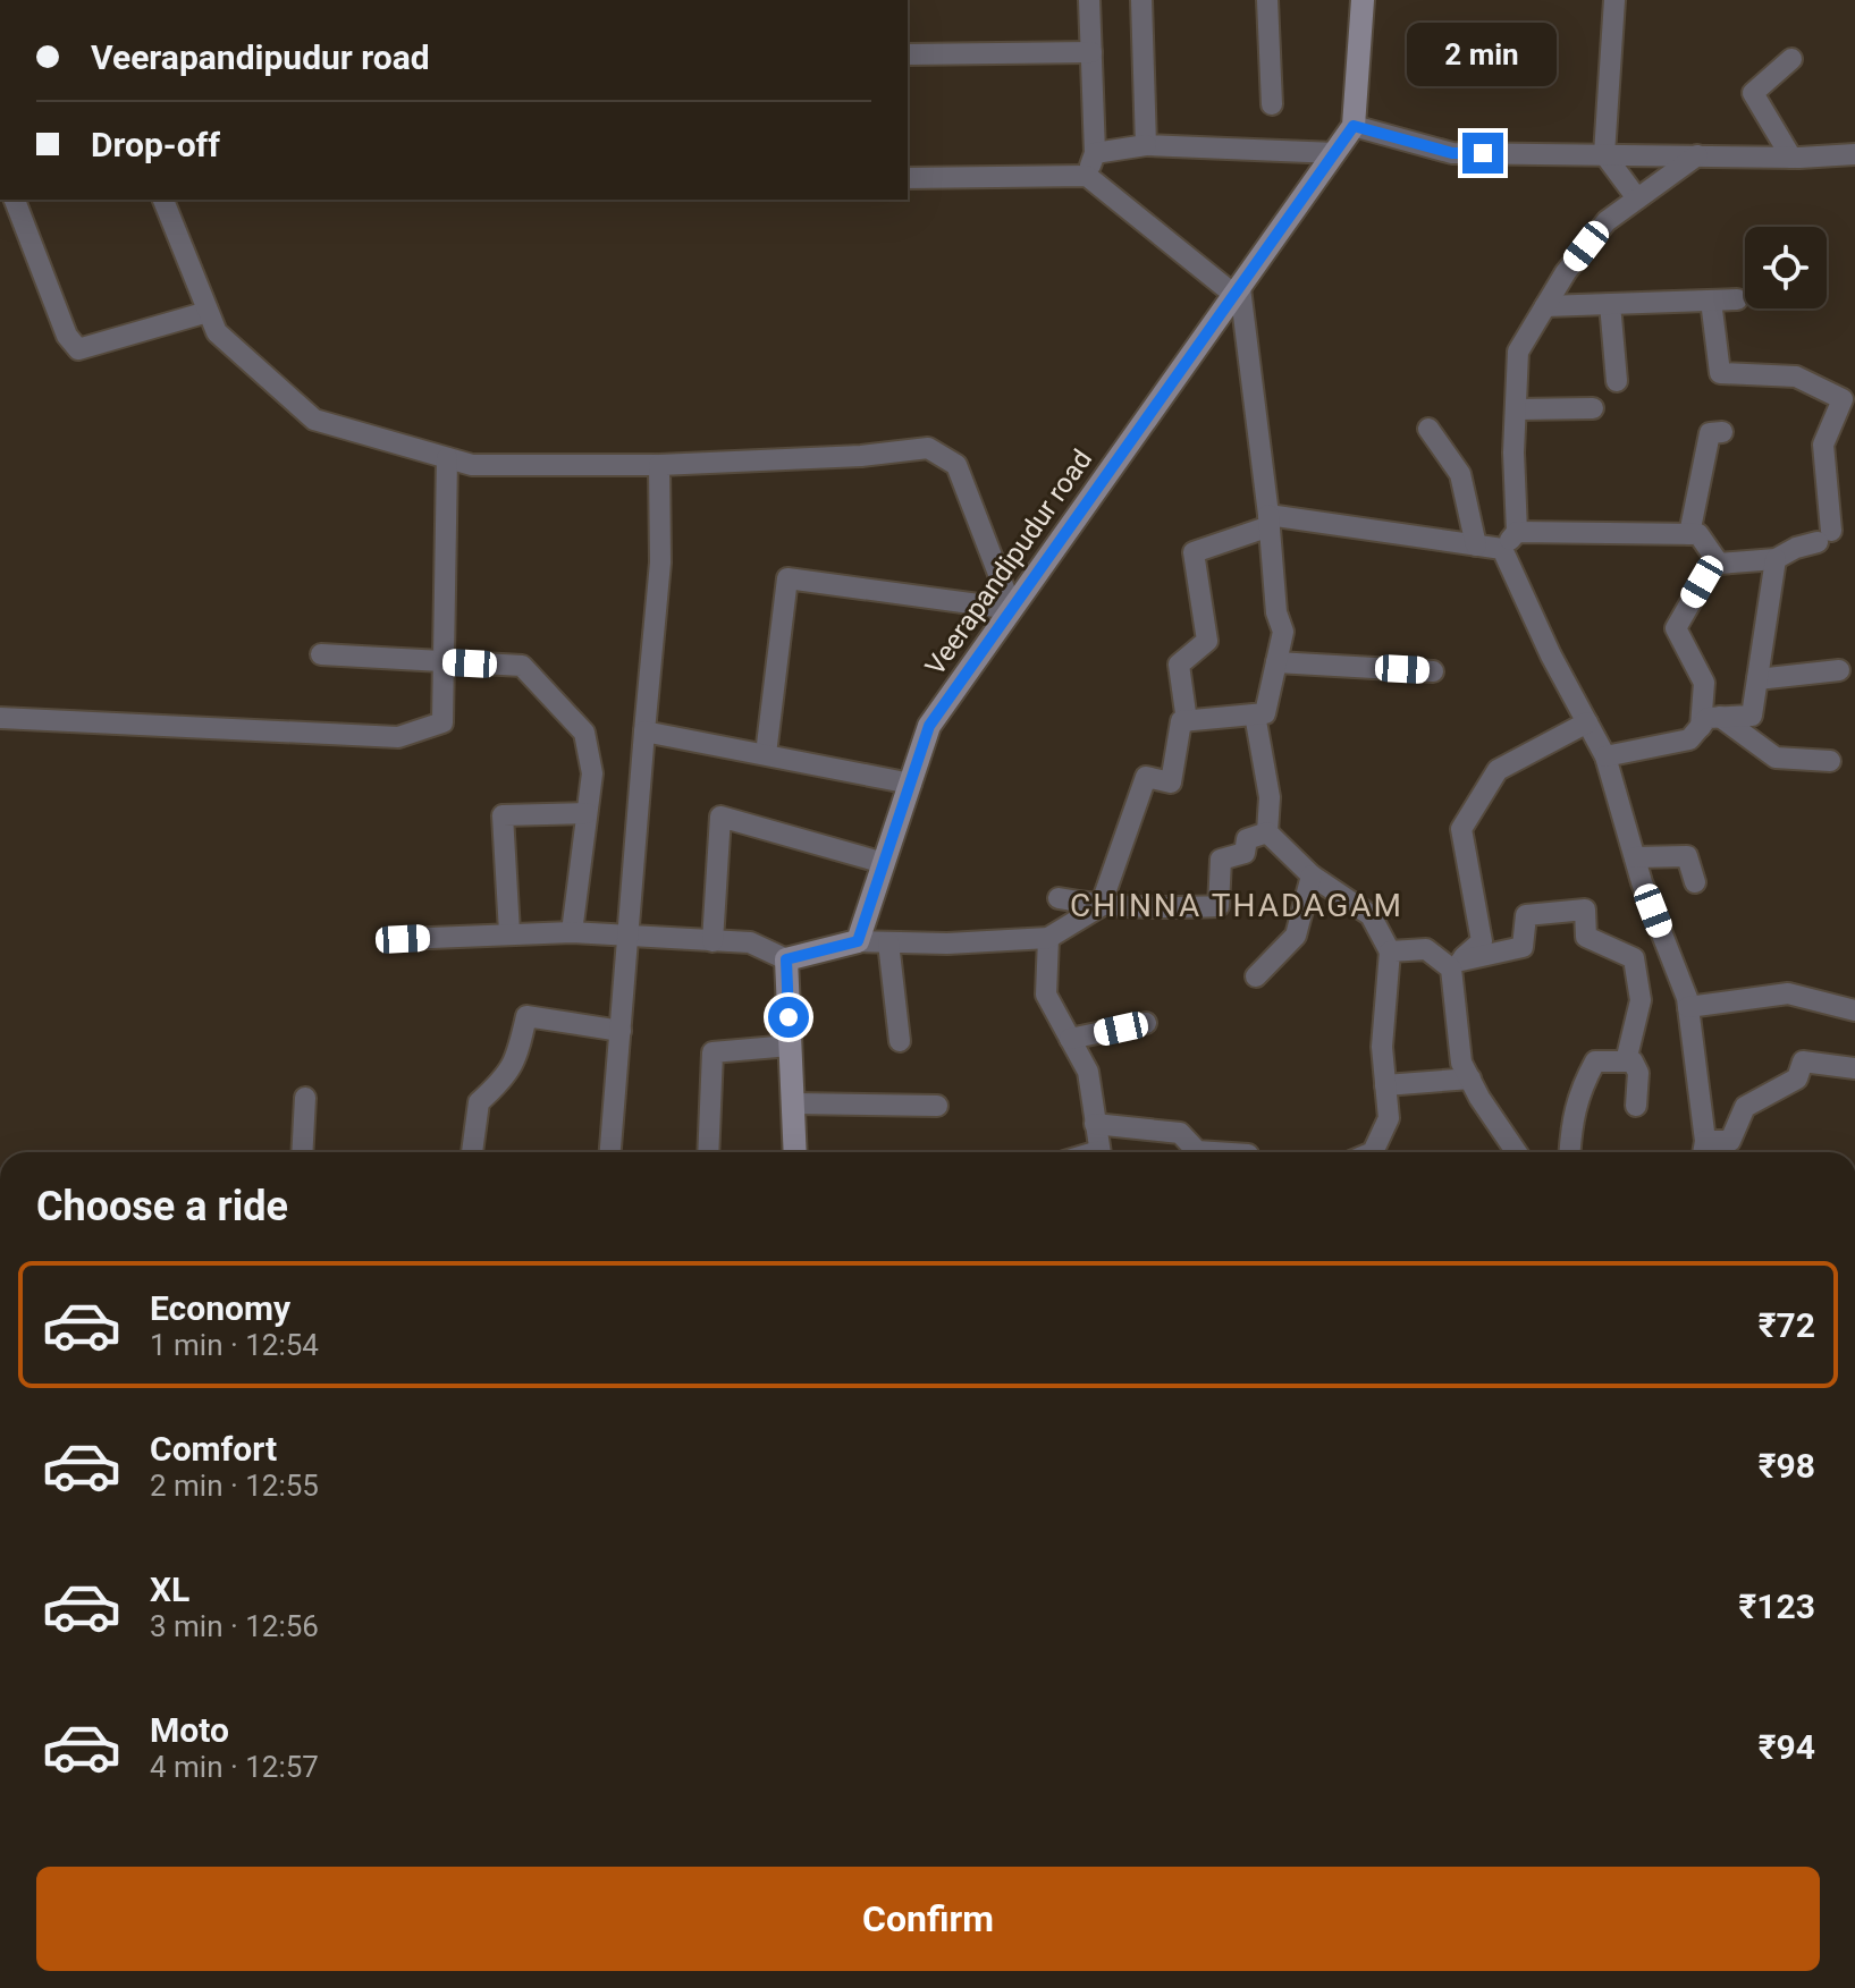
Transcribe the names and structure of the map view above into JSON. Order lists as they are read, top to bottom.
{
  "streets": {
    "street": ["Veerapandipudur road"]
  },
  "districts": ["CHINNA THADAGAM"],
  "page": {
    "banner": ["Veerapandipudur road", "Drop-off"],
    "bubble": "2 min",
    "heading": "Choose a ride",
    "list": [
      {
        "name": "Economy",
        "note": "1 min · 12:54",
        "value": "₹72"
      },
      {
        "name": "Comfort",
        "note": "2 min · 12:55",
        "value": "₹98"
      },
      {
        "name": "XL",
        "note": "3 min · 12:56",
        "value": "₹123"
      },
      {
        "name": "Moto",
        "note": "4 min · 12:57",
        "value": "₹94"
      }
    ],
    "buttons": "Confirm"
  }
}
